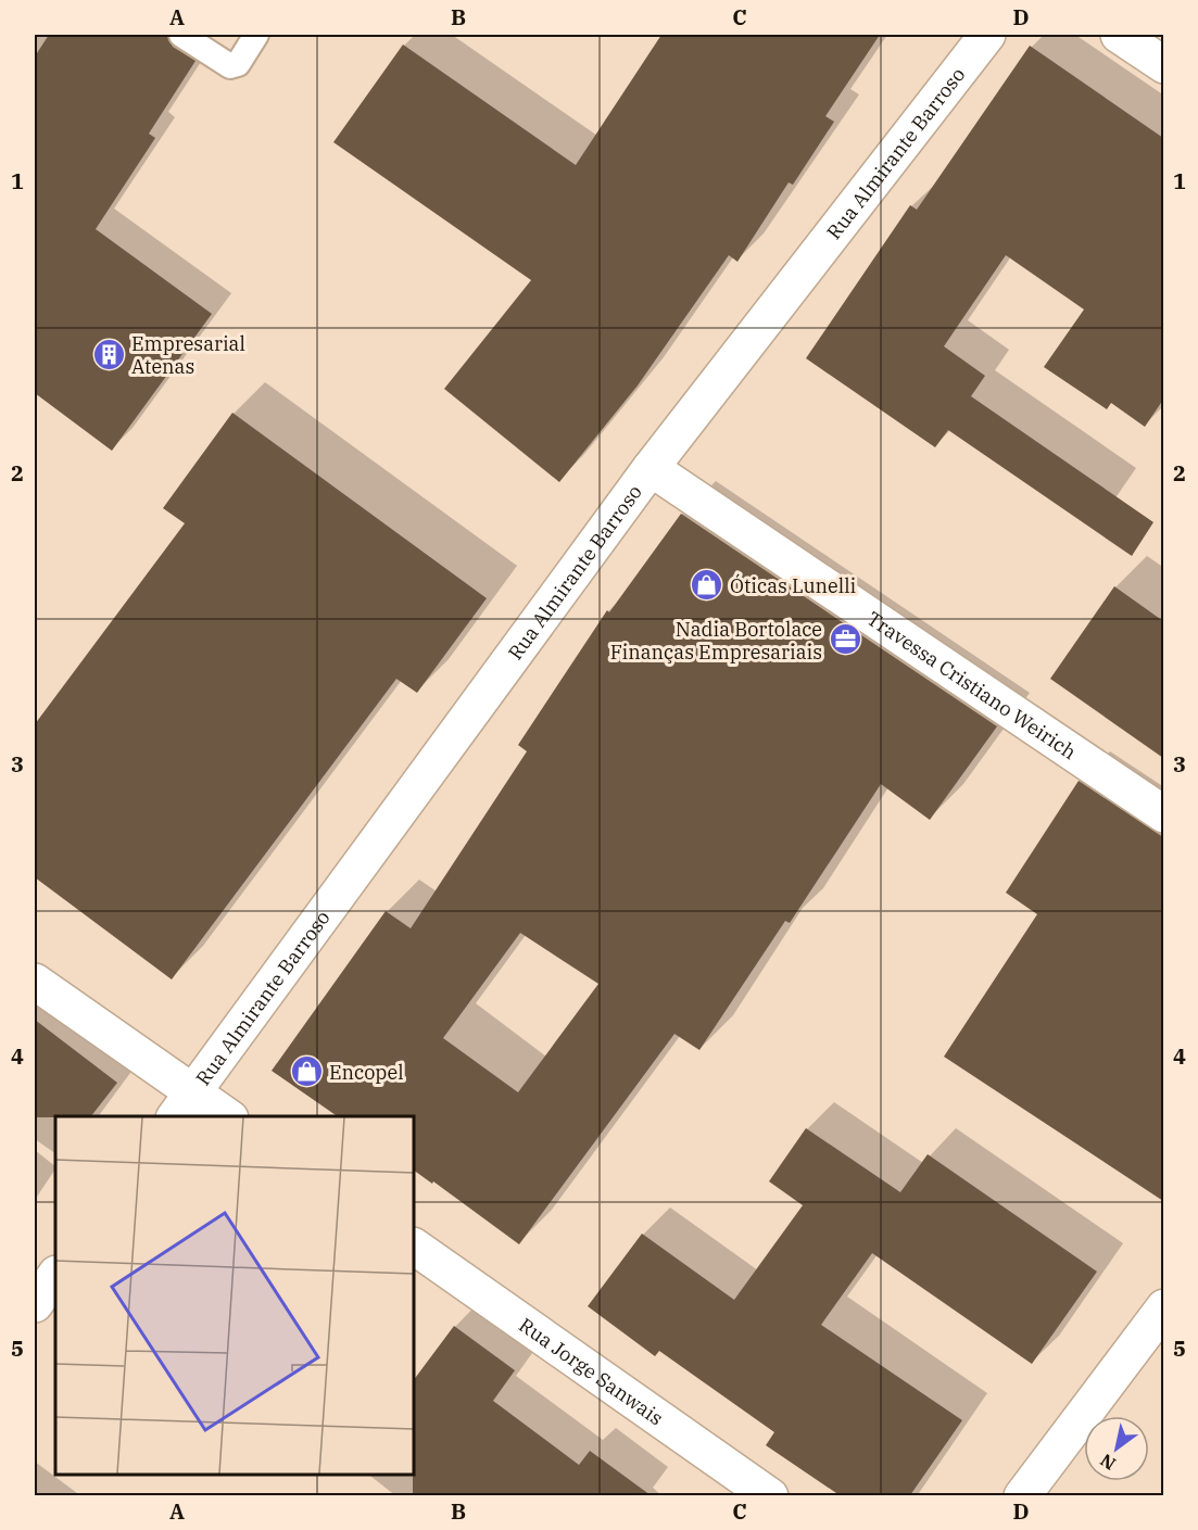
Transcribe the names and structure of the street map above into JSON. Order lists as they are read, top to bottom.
{
  "streets": {
    "street": ["Rua Almirante Barroso", "Travessa Cristiano Weirich", "Rua Jorge Sanwais"]
  },
  "crossings": [
    ["Rua Almirante Barroso", "Travessa Cristiano Weirich"]
  ],
  "places": {
    "building": ["Empresarial Atenas"],
    "shop": ["Óticas Lunelli", "Encopel"],
    "office": ["Nadia Bortolace Finanças Empresariais"]
  },
  "north": "bottom left",
  "grid": {
    "columns": [
      "A",
      "B",
      "C",
      "D"
    ],
    "rows": [
      "1",
      "2",
      "3",
      "4",
      "5"
    ]
  }
}
